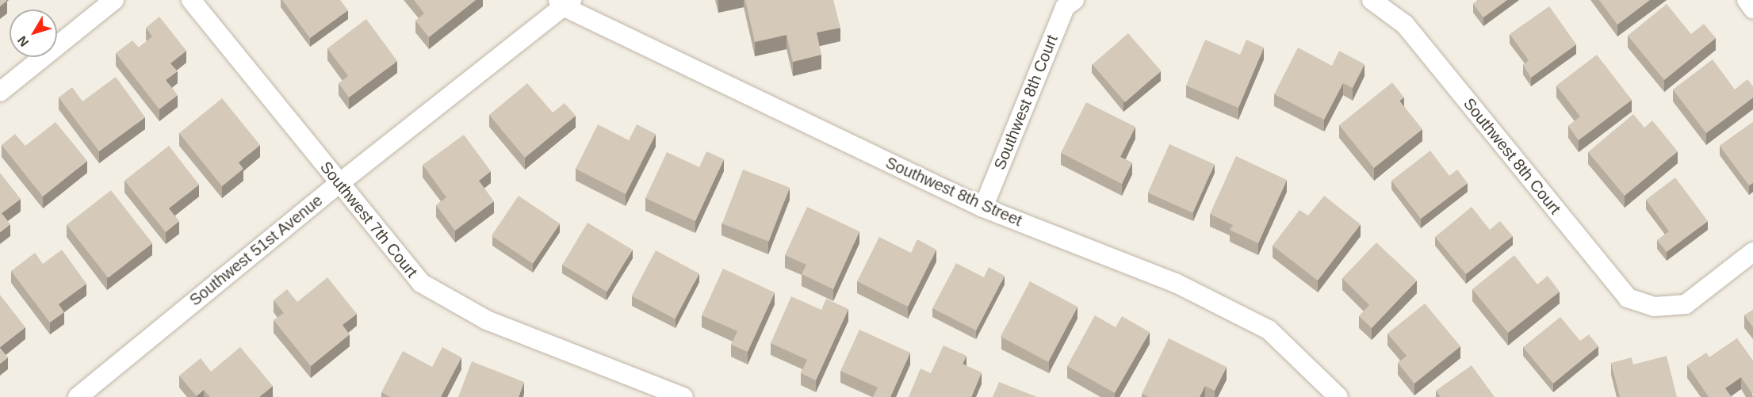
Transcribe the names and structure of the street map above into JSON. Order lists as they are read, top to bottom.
{
  "streets": {
    "street": [
      "Southwest 8th Court",
      "Southwest 8th Street",
      "Southwest 7th Court",
      "Southwest 51st Avenue"
    ]
  },
  "crossings": [
    ["Southwest 8th Court", "Southwest 8th Street"],
    ["Southwest 8th Street", "Southwest 51st Avenue"],
    ["Southwest 7th Court", "Southwest 51st Avenue"]
  ],
  "north": "bottom left"
}
